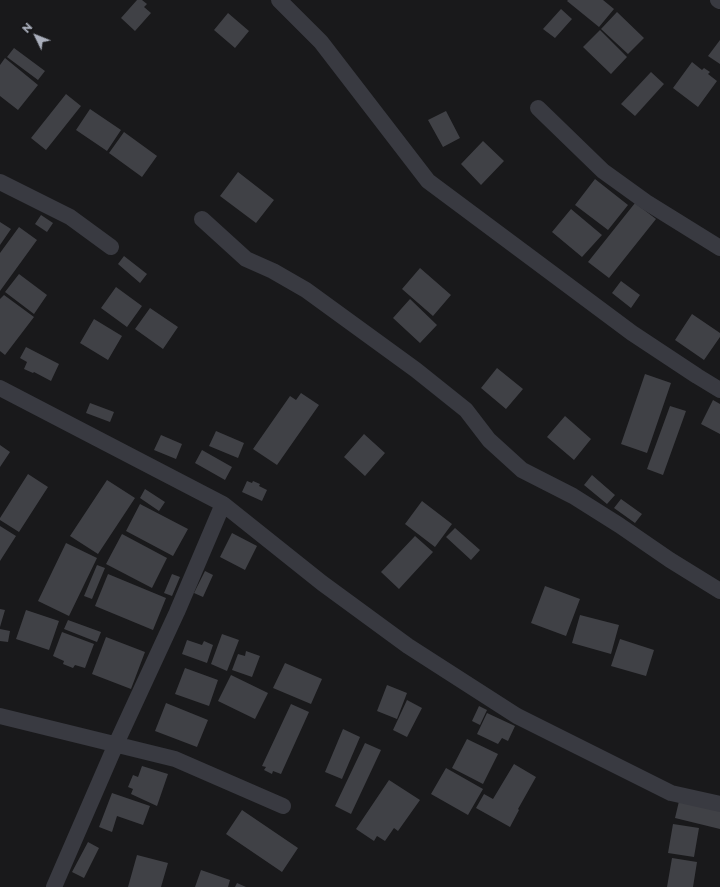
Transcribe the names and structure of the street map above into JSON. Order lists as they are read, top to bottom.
{
  "north": "top left"
}
